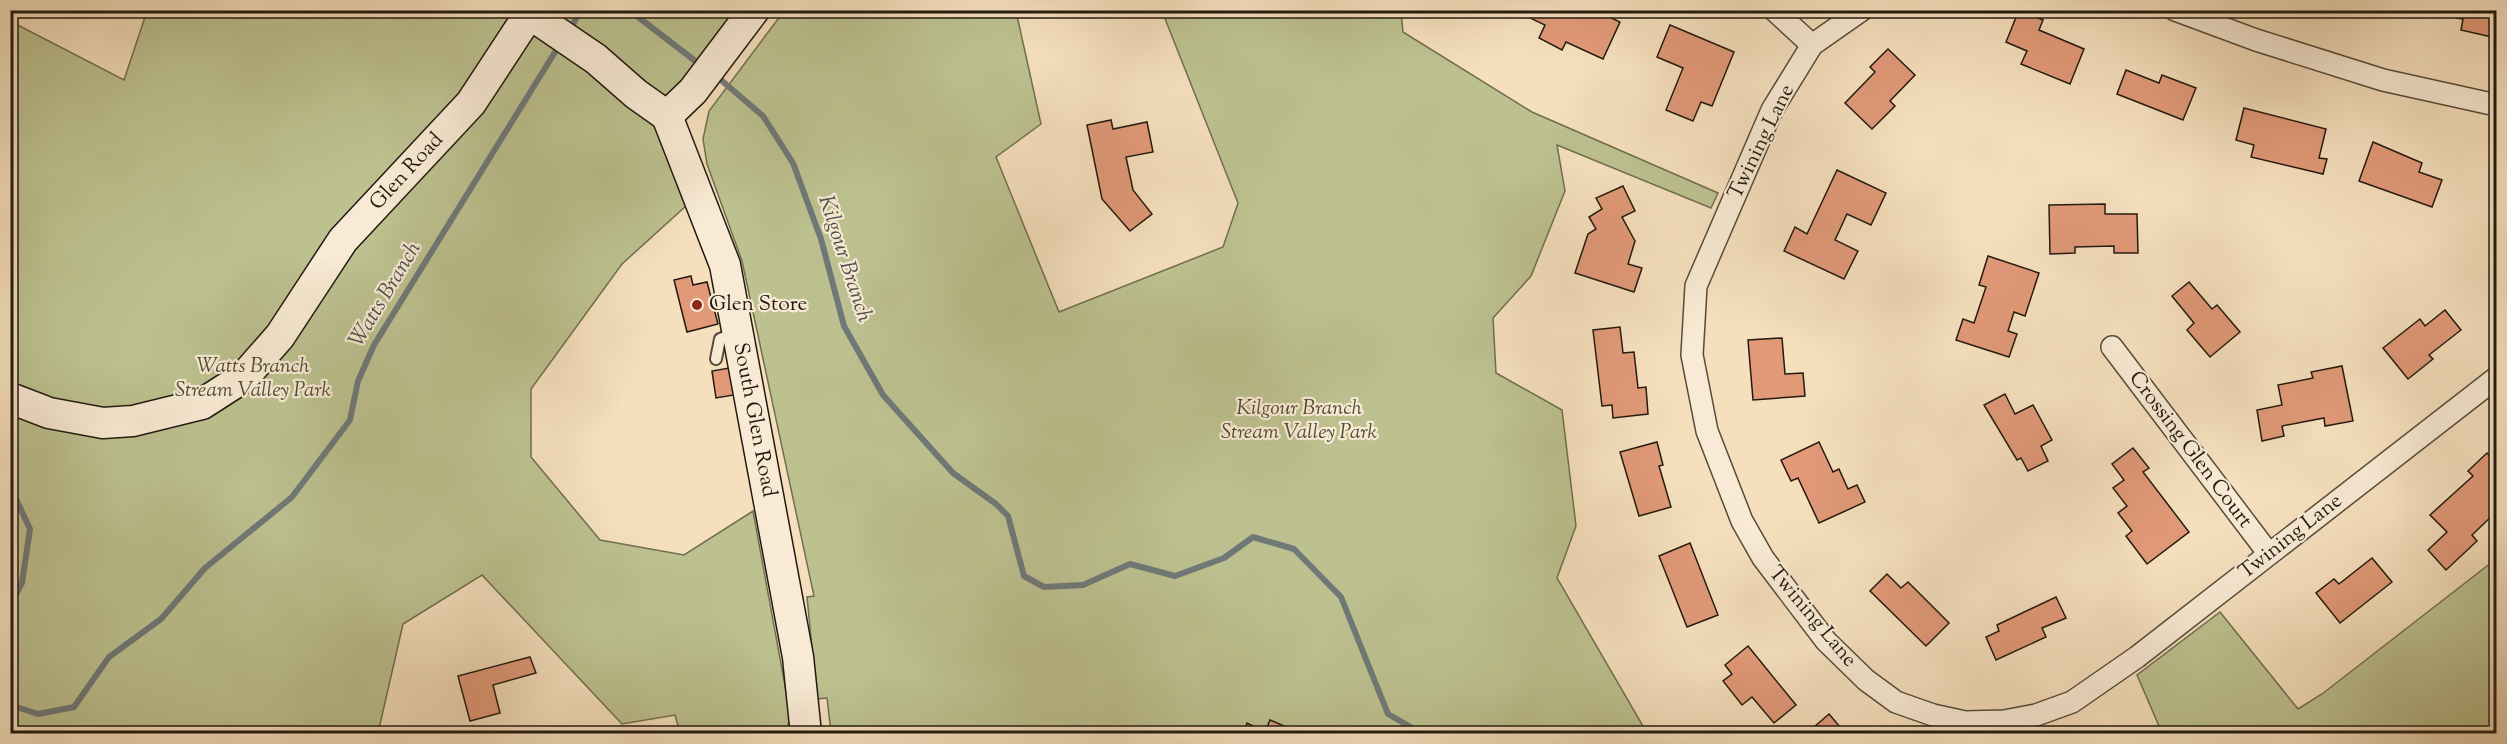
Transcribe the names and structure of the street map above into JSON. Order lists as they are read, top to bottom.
{
  "streets": {
    "main road": ["Glen Road", "South Glen Road"],
    "street": ["Twining Lane", "Crossing Glen Court"]
  },
  "crossings": [
    ["Twining Lane", "Crossing Glen Court"],
    ["Glen Road", "South Glen Road"]
  ],
  "water": ["Kilgour Branch", "Watts Branch"],
  "parks": ["Watts Branch Stream Valley Park", "Kilgour Branch Stream Valley Park"],
  "places": ["Glen Store"]
}
